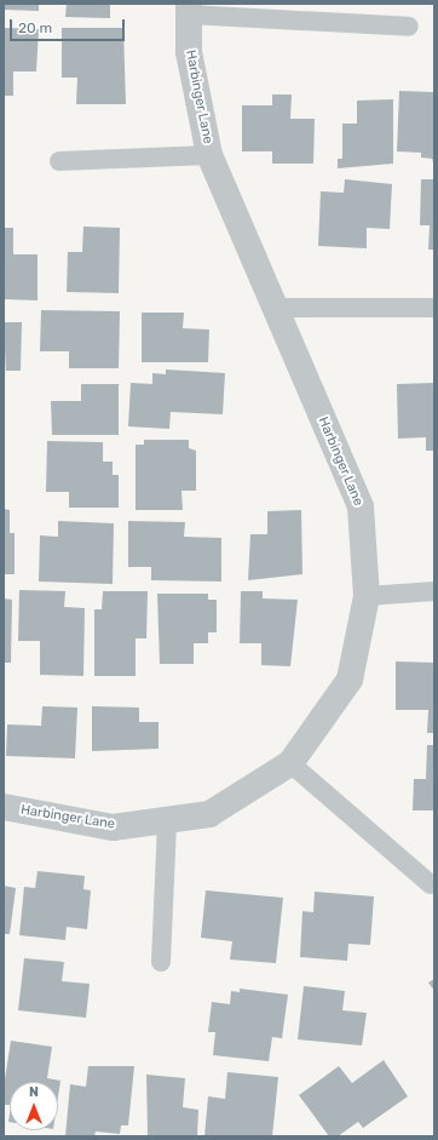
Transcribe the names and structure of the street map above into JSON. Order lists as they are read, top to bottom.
{
  "streets": {
    "street": ["Harbinger Lane"]
  },
  "scale_bar": "20 m",
  "north": "top"
}
